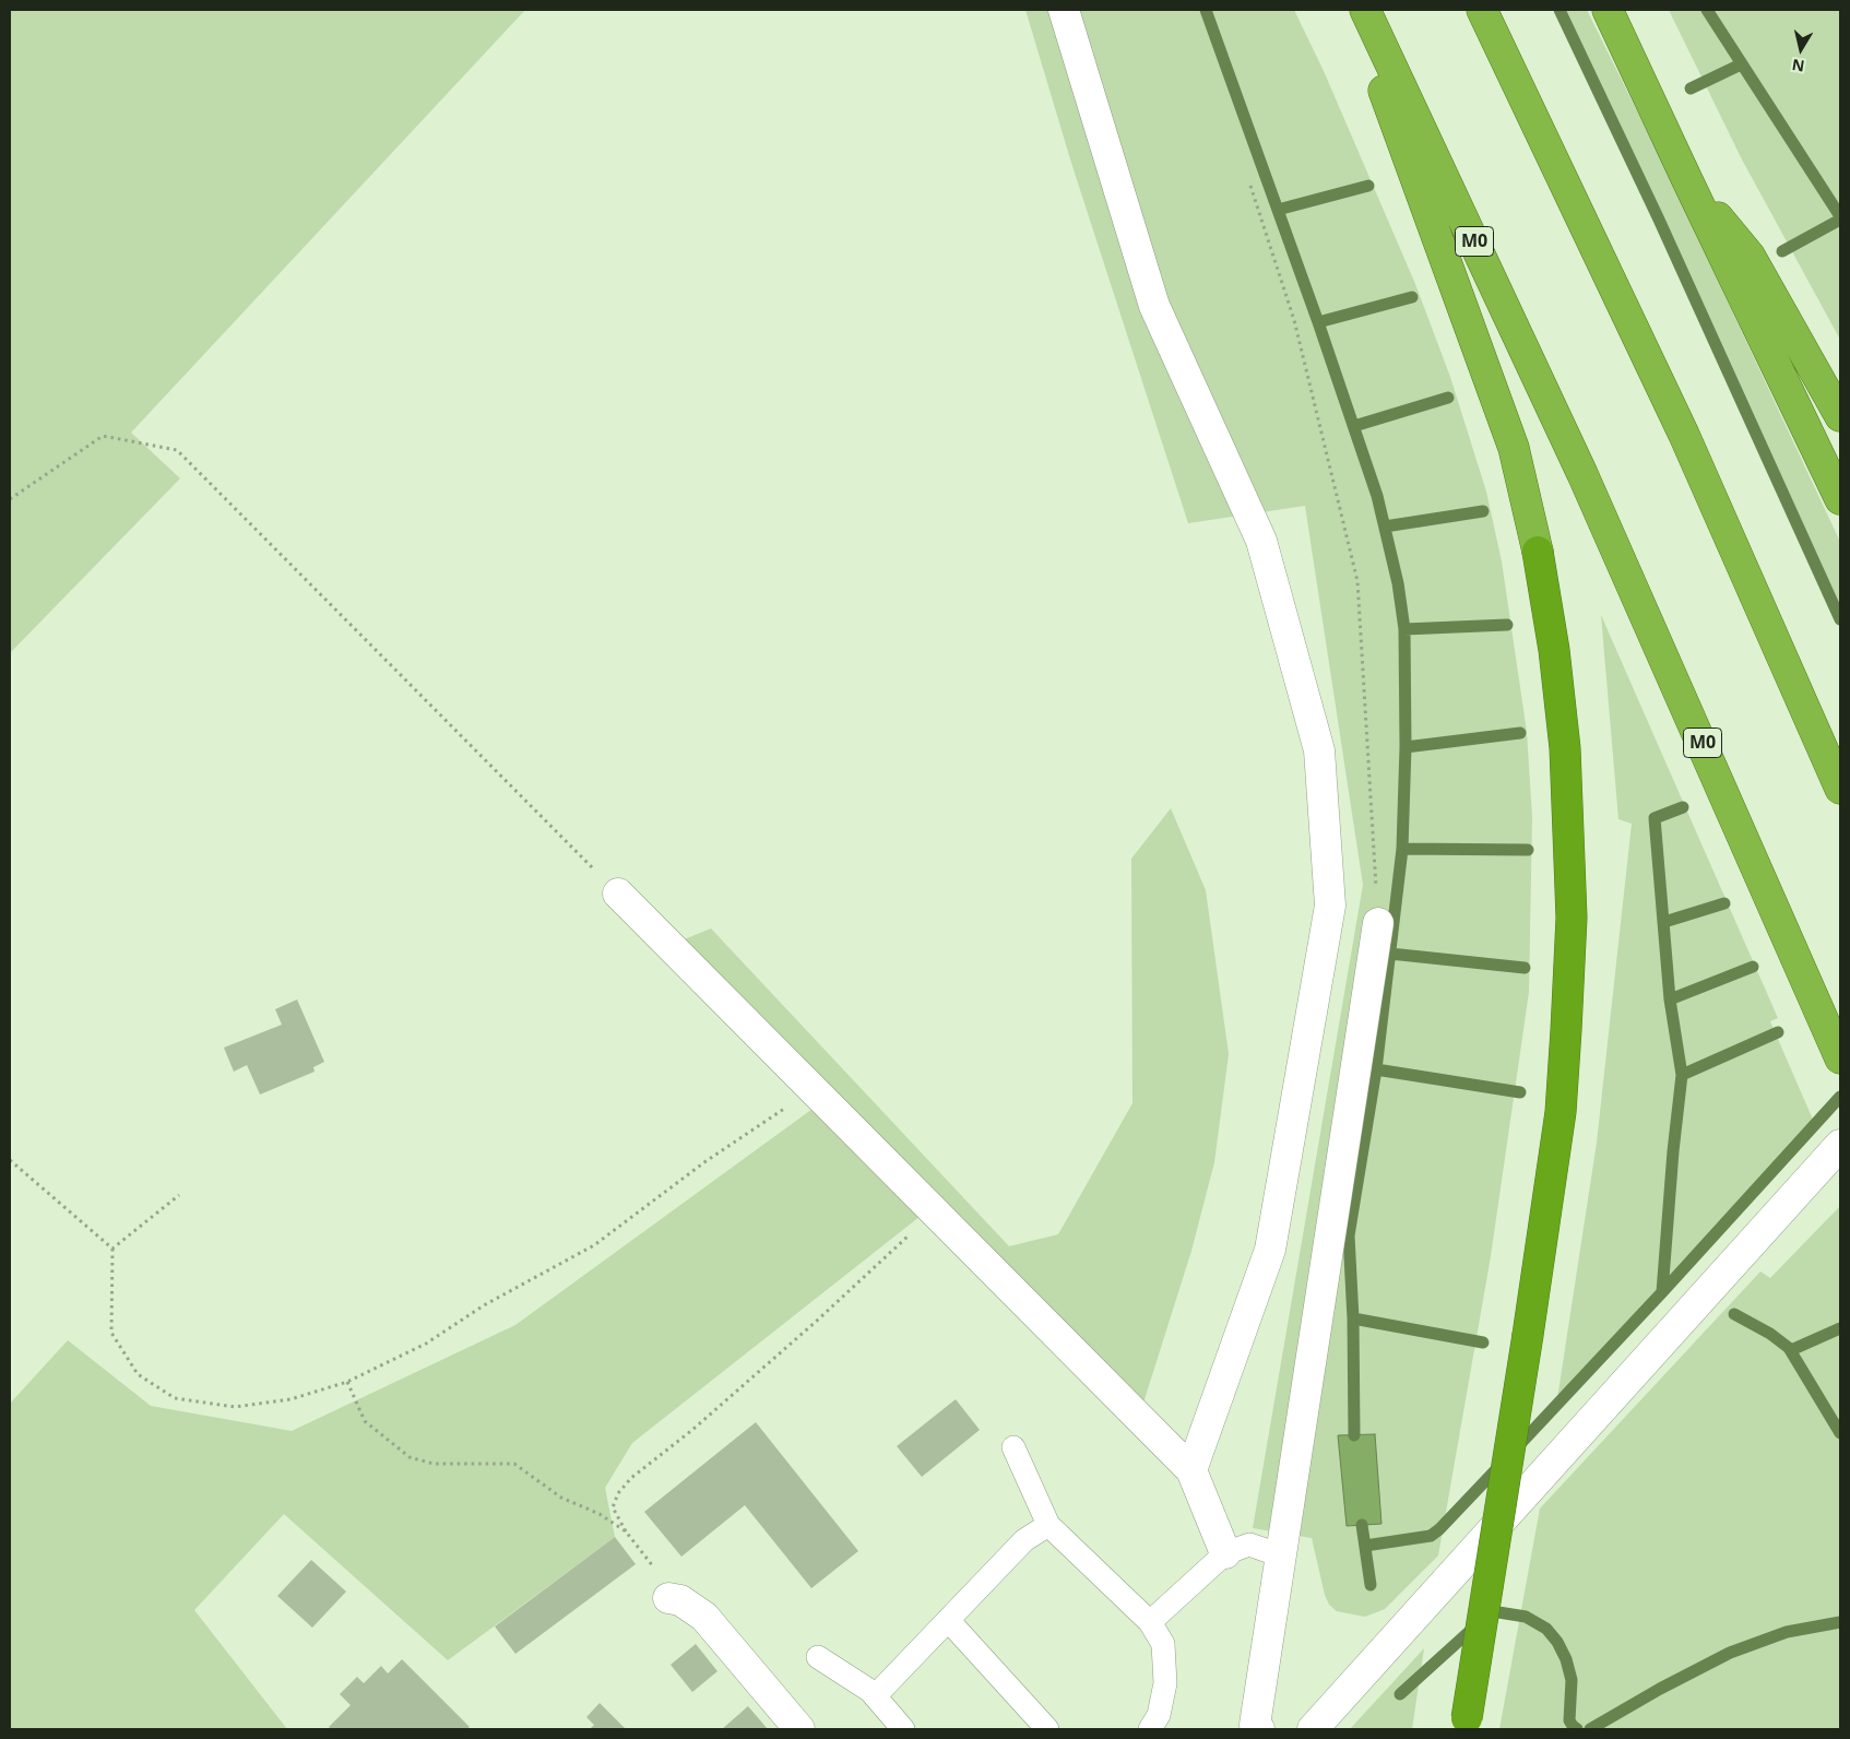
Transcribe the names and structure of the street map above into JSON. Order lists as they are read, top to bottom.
{
  "streets": {
    "highway": ["M0"]
  },
  "north": "bottom"
}
